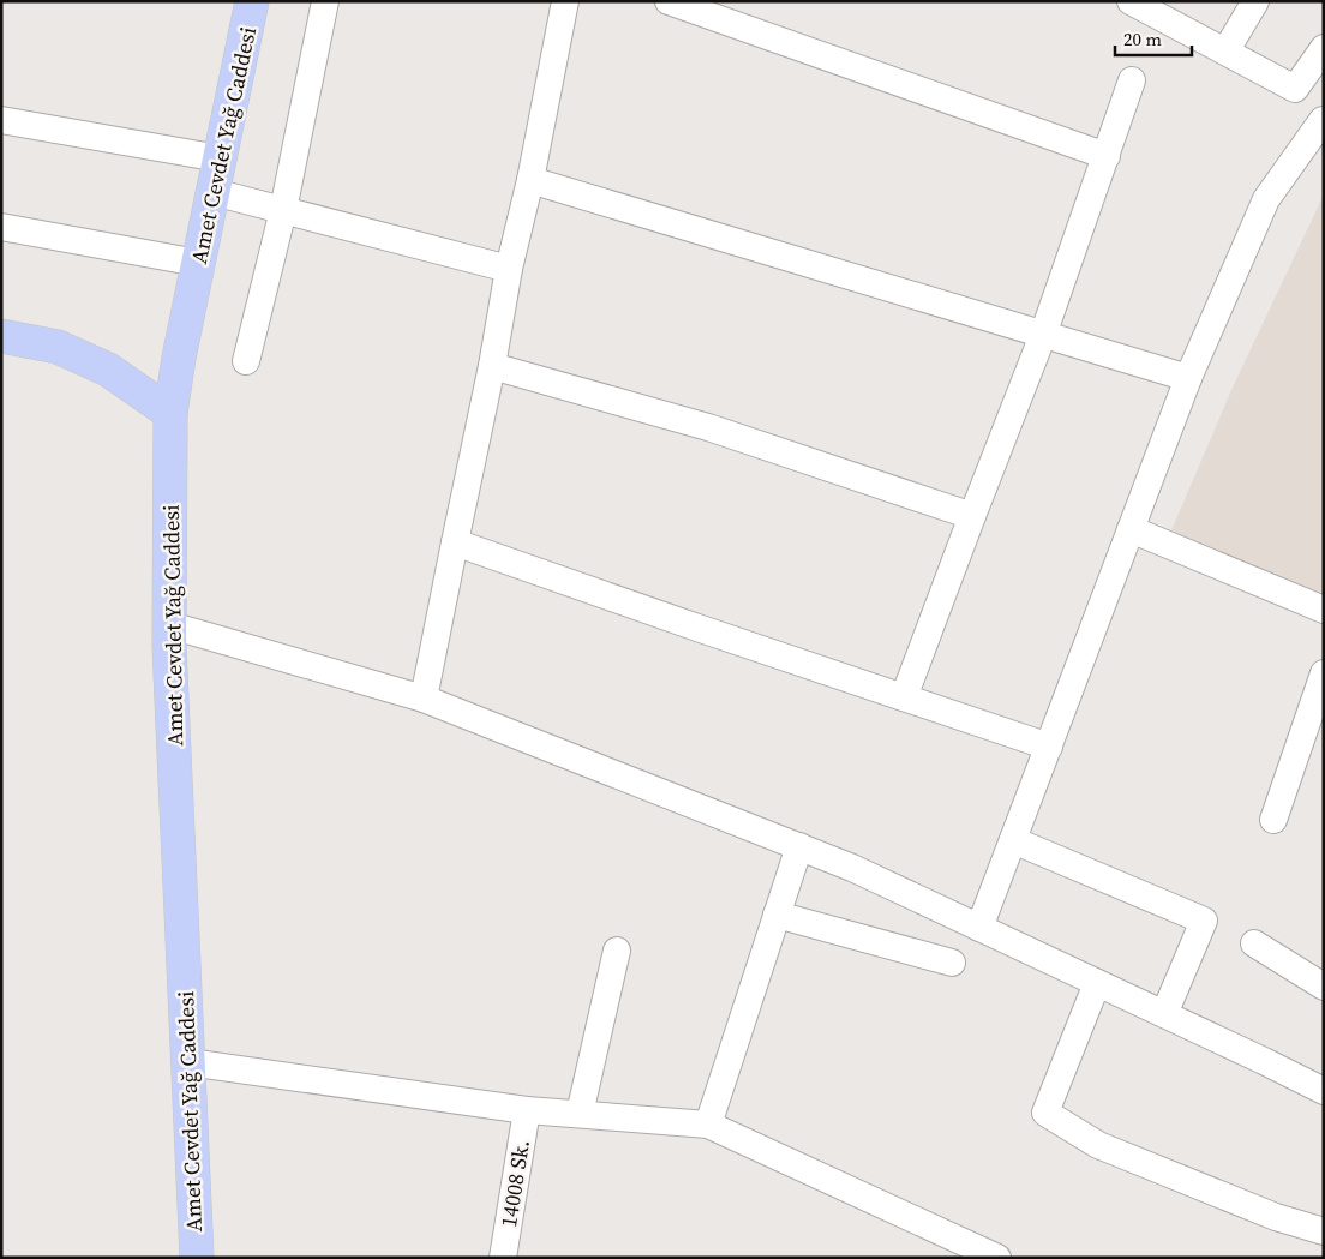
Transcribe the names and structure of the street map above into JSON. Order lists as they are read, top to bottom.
{
  "streets": {
    "main road": ["Amet Cevdet Yağ Caddesi"],
    "street": ["14008 Sk."]
  },
  "scale_bar": "20 m"
}
